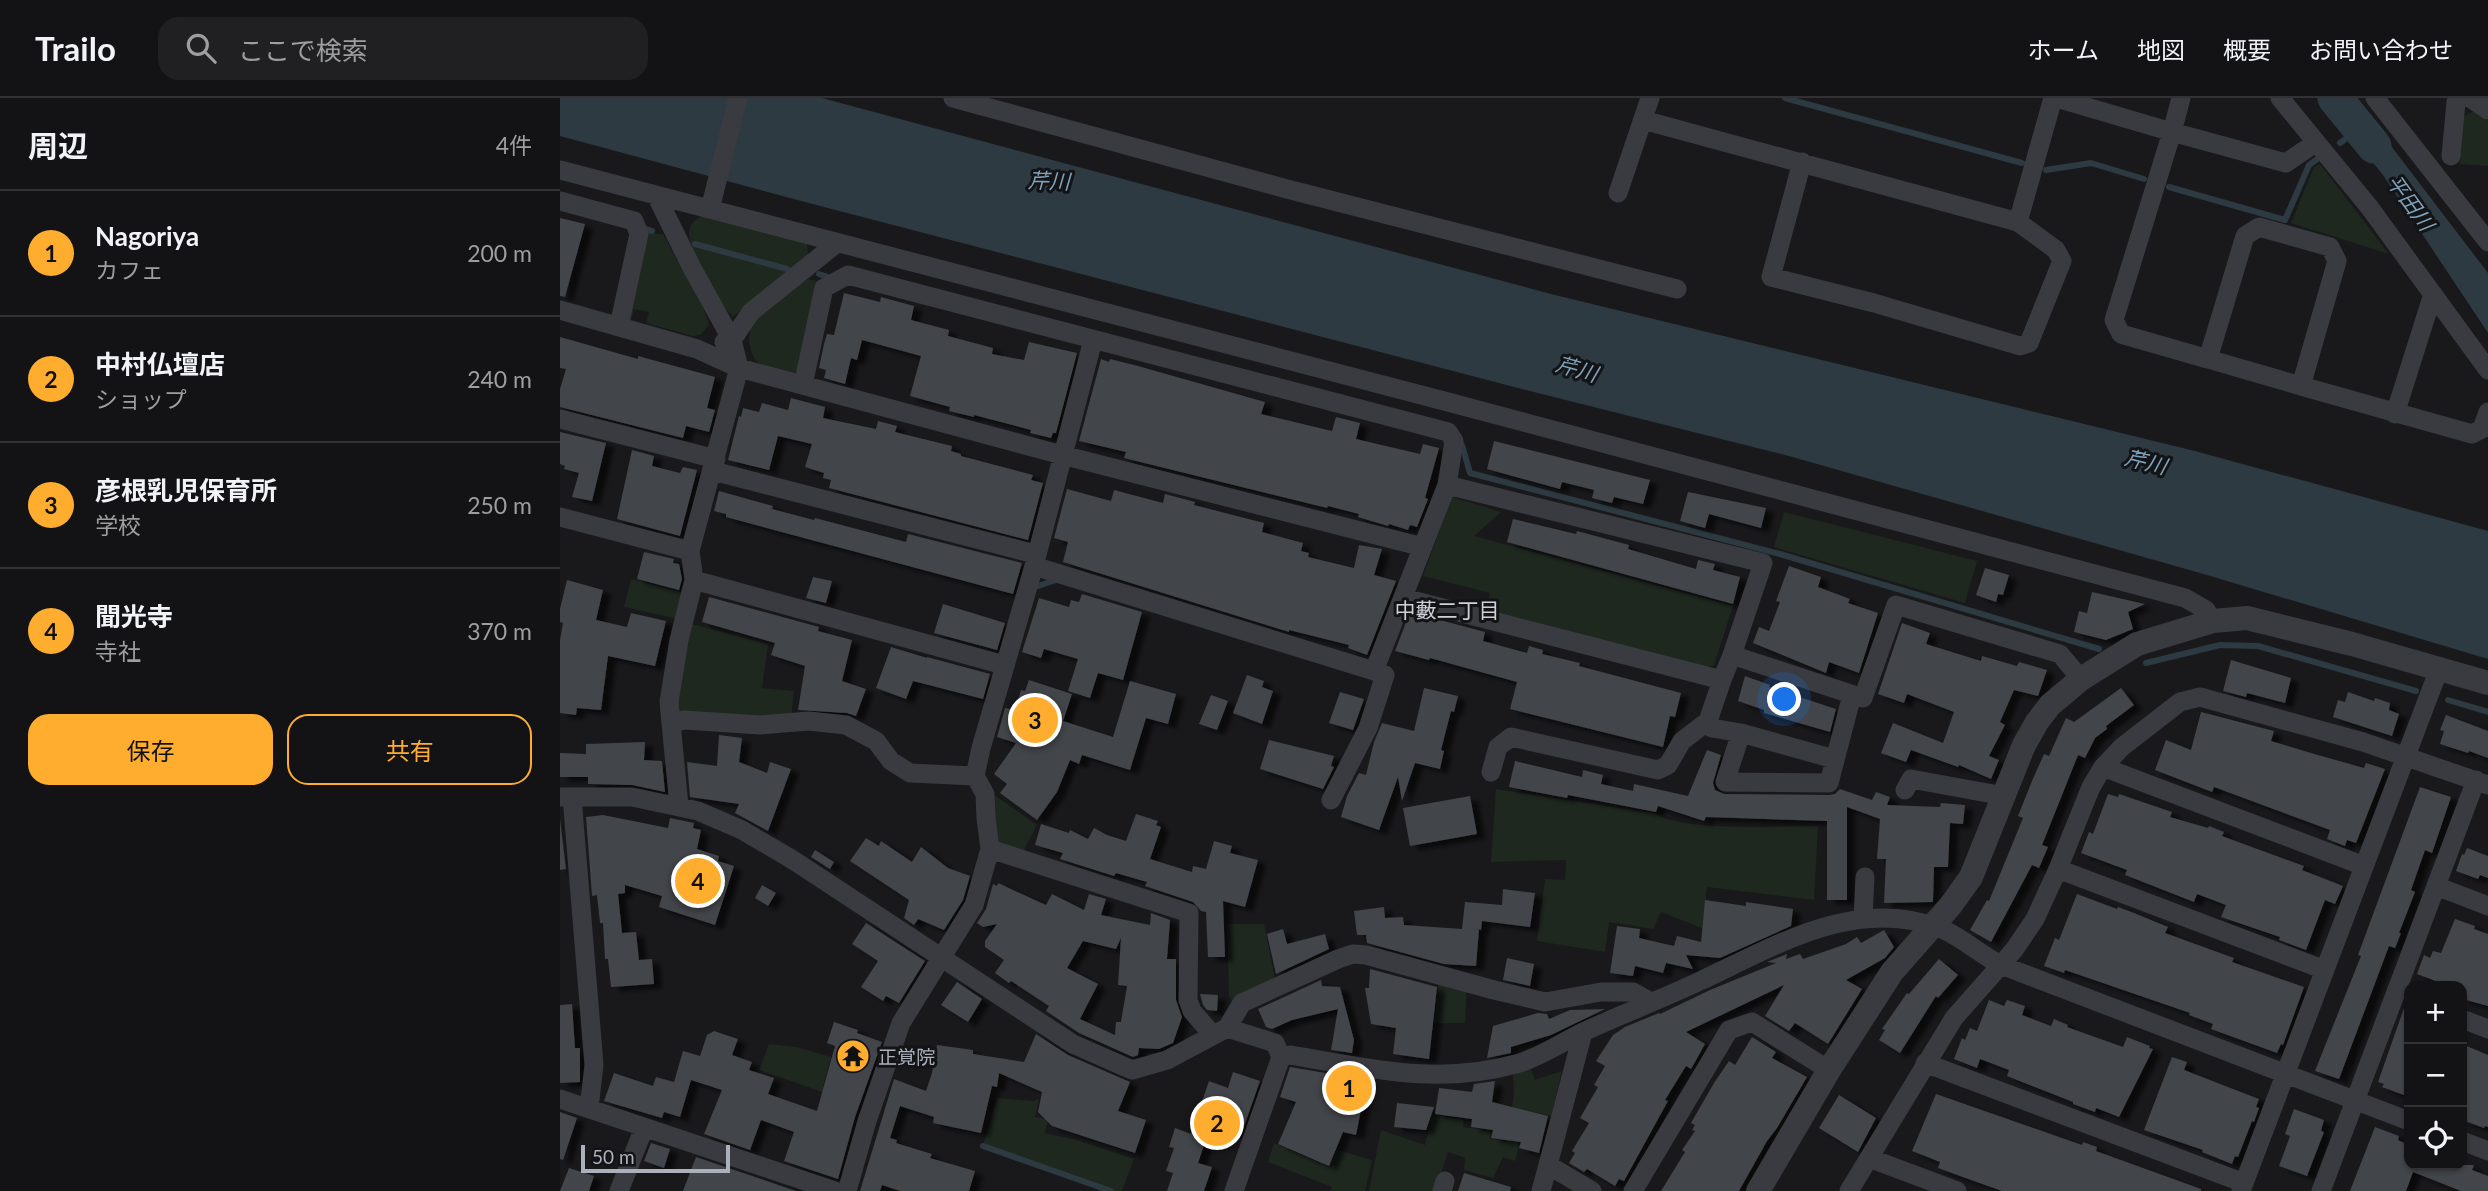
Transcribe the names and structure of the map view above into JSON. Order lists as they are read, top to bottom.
{
  "districts": ["中藪二丁目"],
  "water": ["芹川", "平田川"],
  "places": {
    "temple": ["正覚院"]
  },
  "scale_bar": "50 m",
  "page": {
    "header": "Trailo",
    "search": "ここで検索",
    "nav": [
      "ホーム",
      "地図",
      "概要",
      "お問い合わせ"
    ],
    "heading": ["周辺", "4件"],
    "list": [
      {
        "mark": "1",
        "name": "Nagoriya",
        "note": "カフェ",
        "value": "200 m"
      },
      {
        "mark": "2",
        "name": "中村仏壇店",
        "note": "ショップ",
        "value": "240 m"
      },
      {
        "mark": "3",
        "name": "彦根乳児保育所",
        "note": "学校",
        "value": "250 m"
      },
      {
        "mark": "4",
        "name": "聞光寺",
        "note": "寺社",
        "value": "370 m"
      }
    ],
    "buttons": ["保存", "共有"],
    "pins": [
      "3",
      "4",
      "1",
      "2"
    ],
    "map_buttons": ["+", "−"],
    "scale": "50 m"
  }
}
